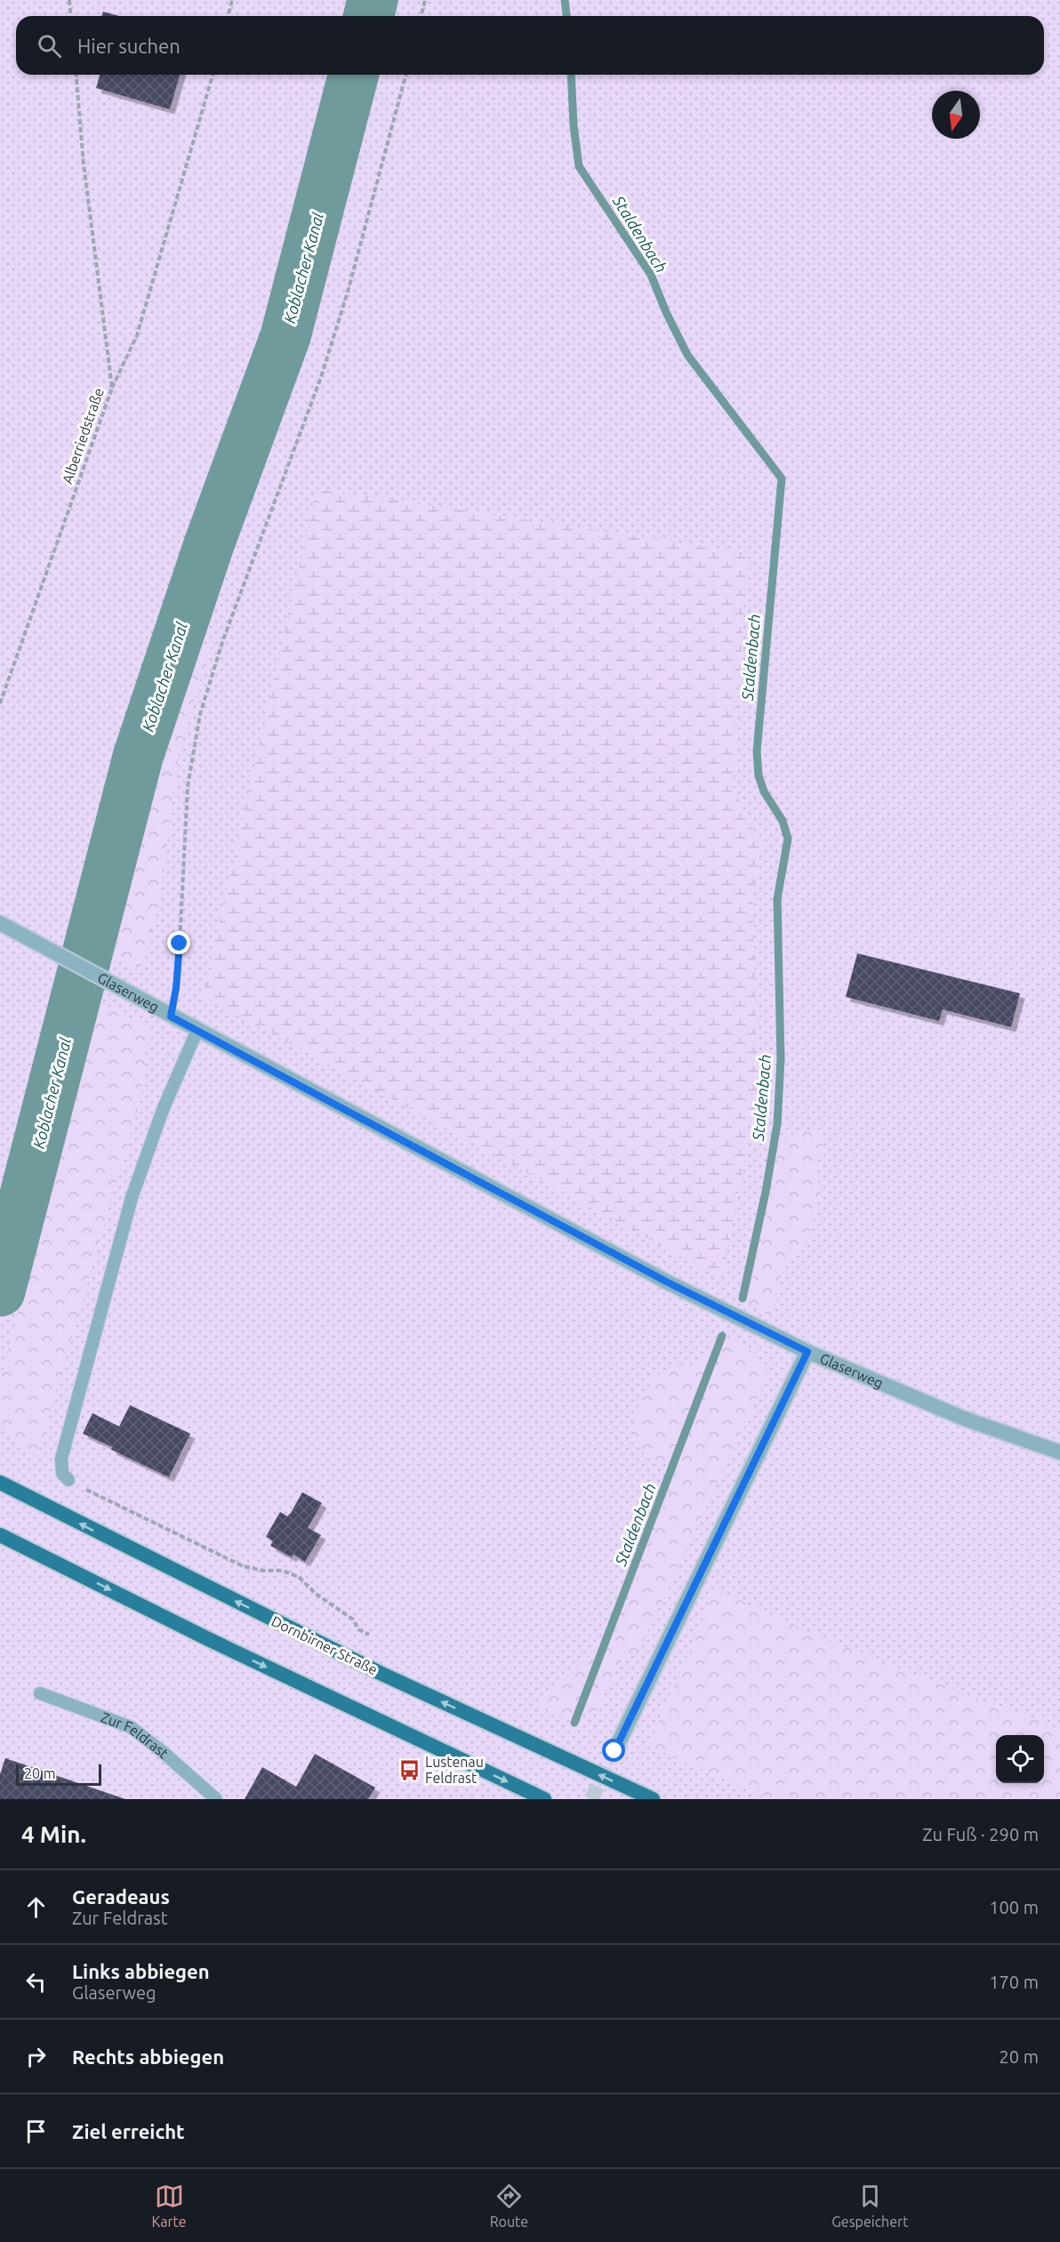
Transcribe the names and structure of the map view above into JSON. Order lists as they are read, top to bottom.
{
  "streets": {
    "main road": ["Dornbirner Straße"],
    "street": ["Glaserweg"],
    "lane": ["Zur Feldrast"],
    "path": ["Alberriedstraße"]
  },
  "water": ["Staldenbach", "Koblacher Kanal"],
  "places": {
    "bus stop": ["Lustenau Feldrast"]
  },
  "scale_bar": "20 m",
  "north": "bottom",
  "page": {
    "search": "Hier suchen",
    "scale": "20 m",
    "heading": ["4 Min.", "Zu Fuß · 290 m"],
    "list": [
      ["Geradeaus", "Zur Feldrast", "100 m"],
      ["Links abbiegen", "Glaserweg", "170 m"],
      ["Rechts abbiegen", "20 m"],
      "Ziel erreicht"
    ],
    "nav": ["Karte", "Route", "Gespeichert"]
  }
}
